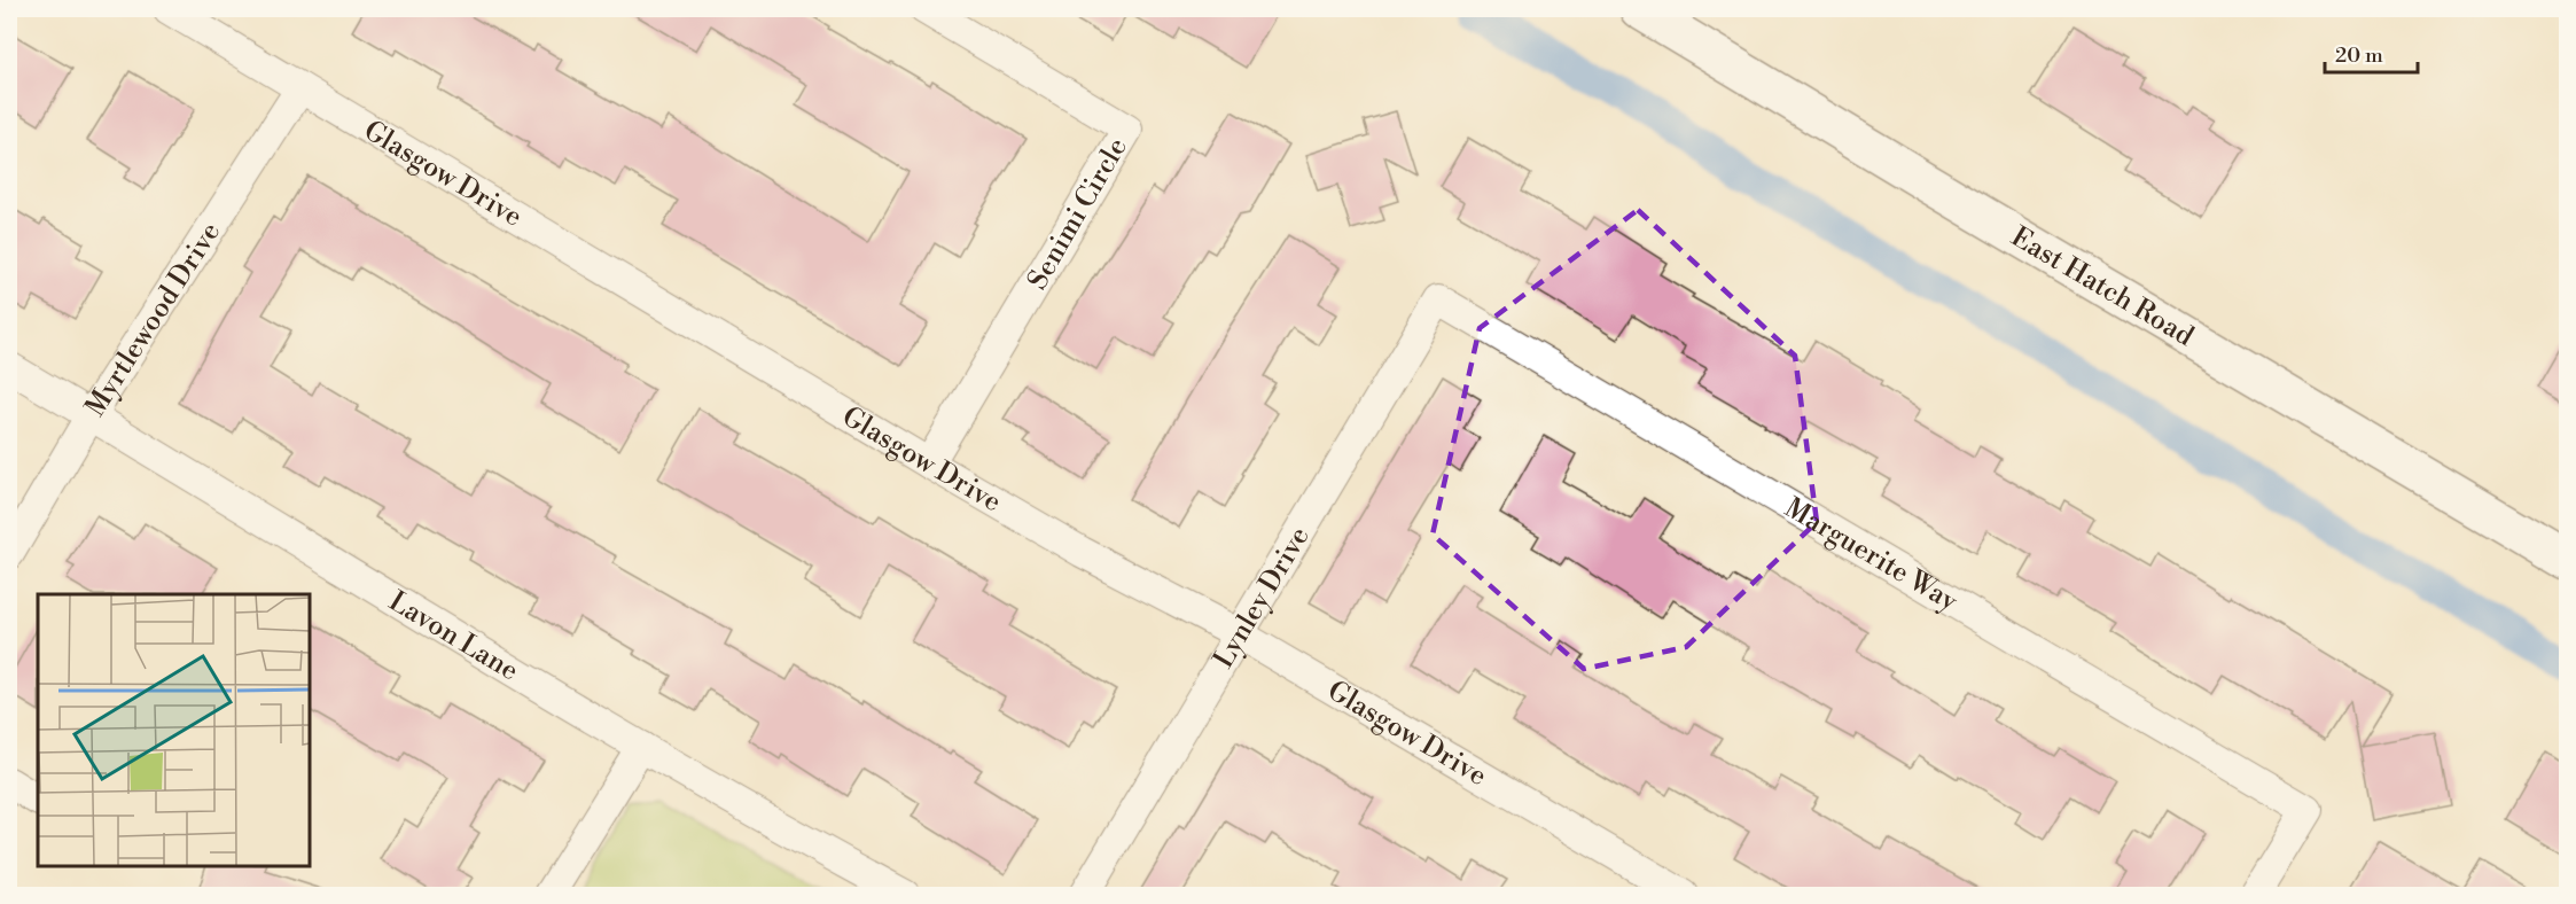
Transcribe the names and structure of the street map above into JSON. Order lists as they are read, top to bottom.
{
  "streets": {
    "main road": ["East Hatch Road"],
    "street": [
      "Glasgow Drive",
      "Senimi Circle",
      "Myrtlewood Drive",
      "Marguerite Way",
      "Lynley Drive",
      "Lavon Lane"
    ]
  },
  "crossings": [
    ["Glasgow Drive", "Senimi Circle"],
    ["Glasgow Drive", "Myrtlewood Drive"],
    ["Glasgow Drive", "Lynley Drive"],
    ["Myrtlewood Drive", "Lavon Lane"],
    ["Marguerite Way", "Lynley Drive"]
  ],
  "scale_bar": "20 m"
}
